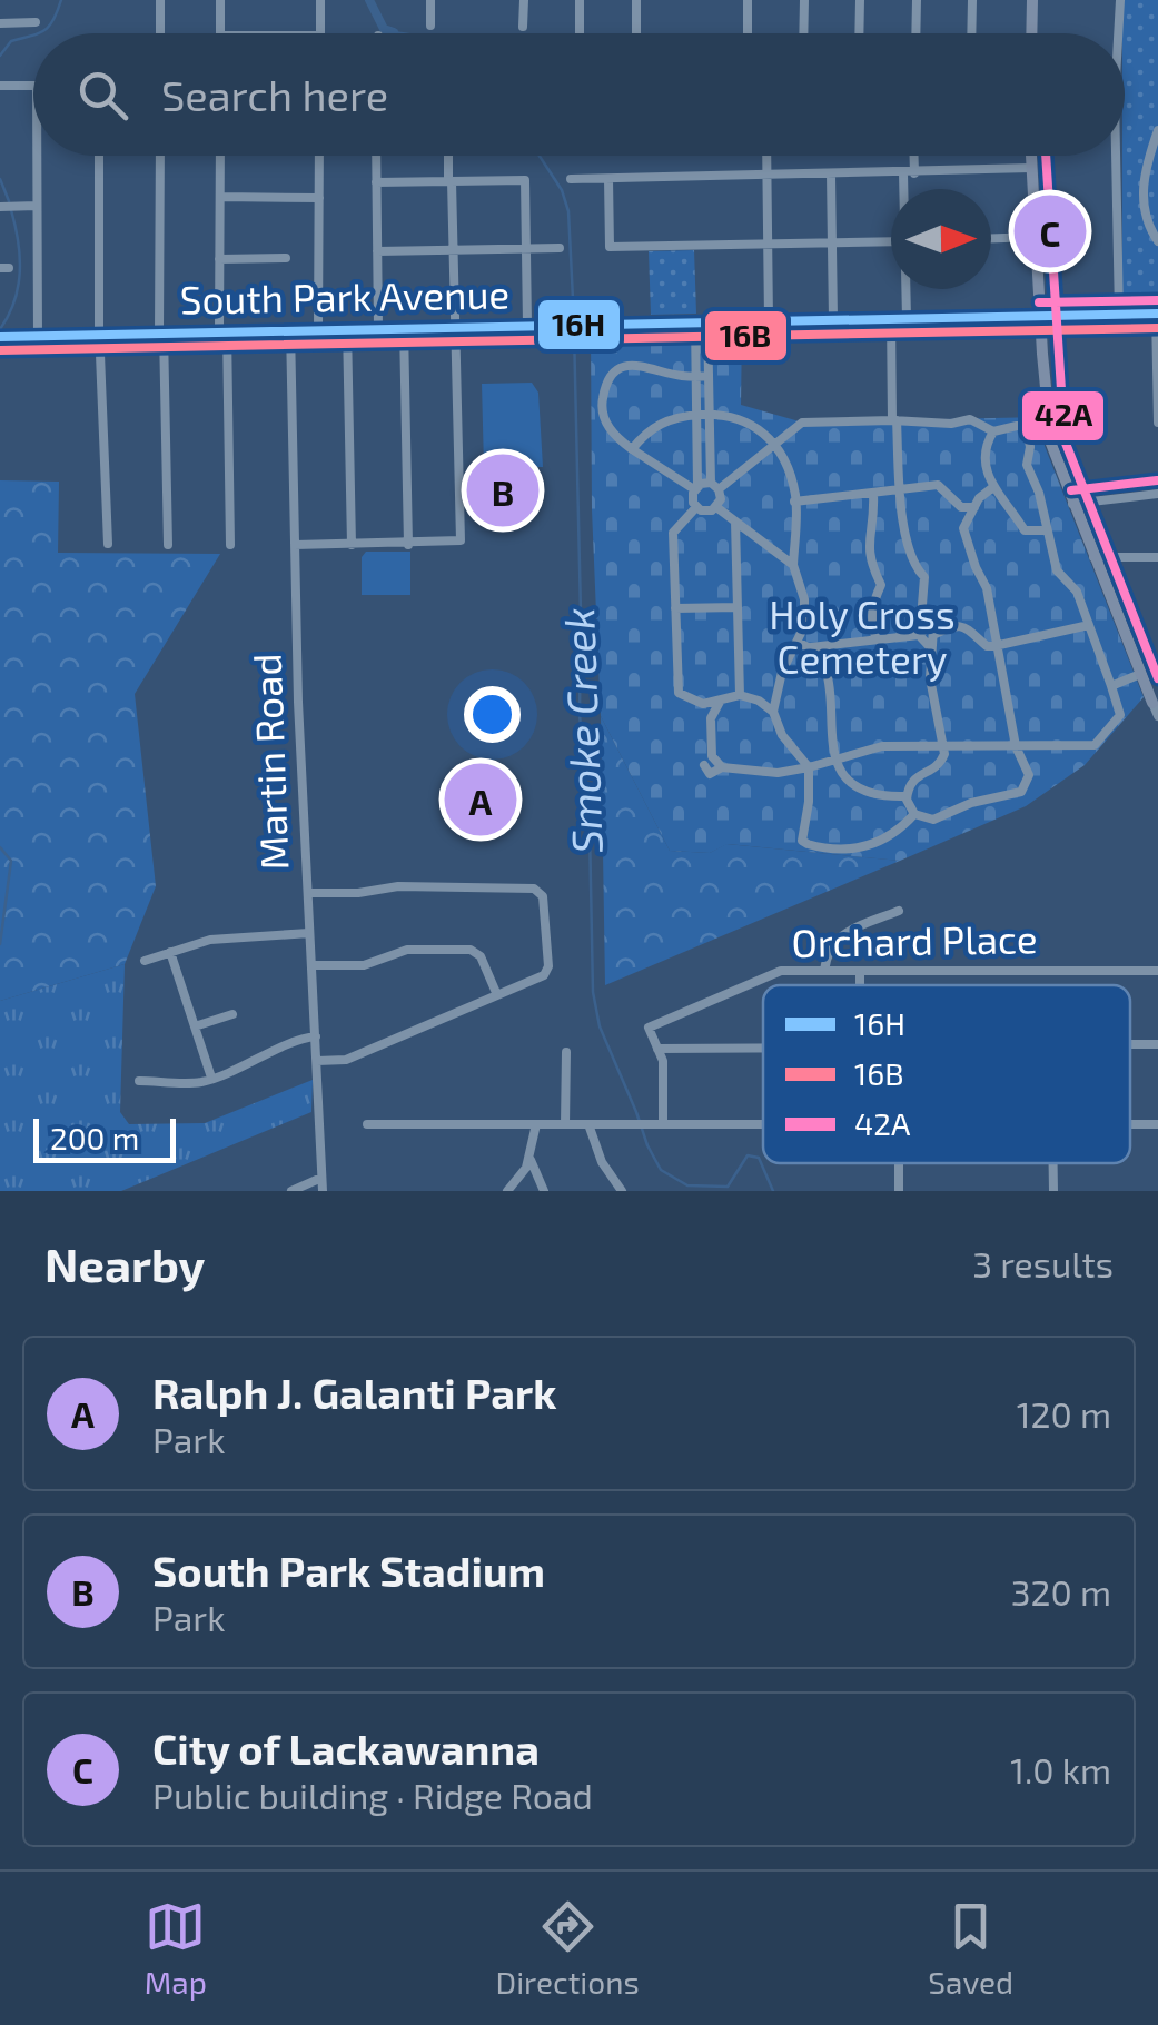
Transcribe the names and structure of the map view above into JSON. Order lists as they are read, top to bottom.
{
  "streets": {
    "main road": ["South Park Avenue"],
    "street": ["Martin Road", "Orchard Place"]
  },
  "crossings": [
    ["South Park Avenue", "Martin Road"]
  ],
  "water": ["Smoke Creek"],
  "parks": ["Holy Cross Cemetery"],
  "lines": ["transit line 42A", "transit line 16H", "transit line 16B"],
  "legend": ["16H", "16B", "42A"],
  "scale_bar": "200 m",
  "north": "right",
  "page": {
    "search": "Search here",
    "pins": ["C", "B", "A"],
    "scale": "200 m",
    "heading": ["Nearby", "3 results"],
    "list": [
      {
        "mark": "A",
        "name": "Ralph J. Galanti Park",
        "note": "Park",
        "value": "120 m"
      },
      {
        "mark": "B",
        "name": "South Park Stadium",
        "note": "Park",
        "value": "320 m"
      },
      {
        "mark": "C",
        "name": "City of Lackawanna",
        "note": "Public building · Ridge Road",
        "value": "1.0 km"
      }
    ],
    "nav": ["Map", "Directions", "Saved"]
  }
}
